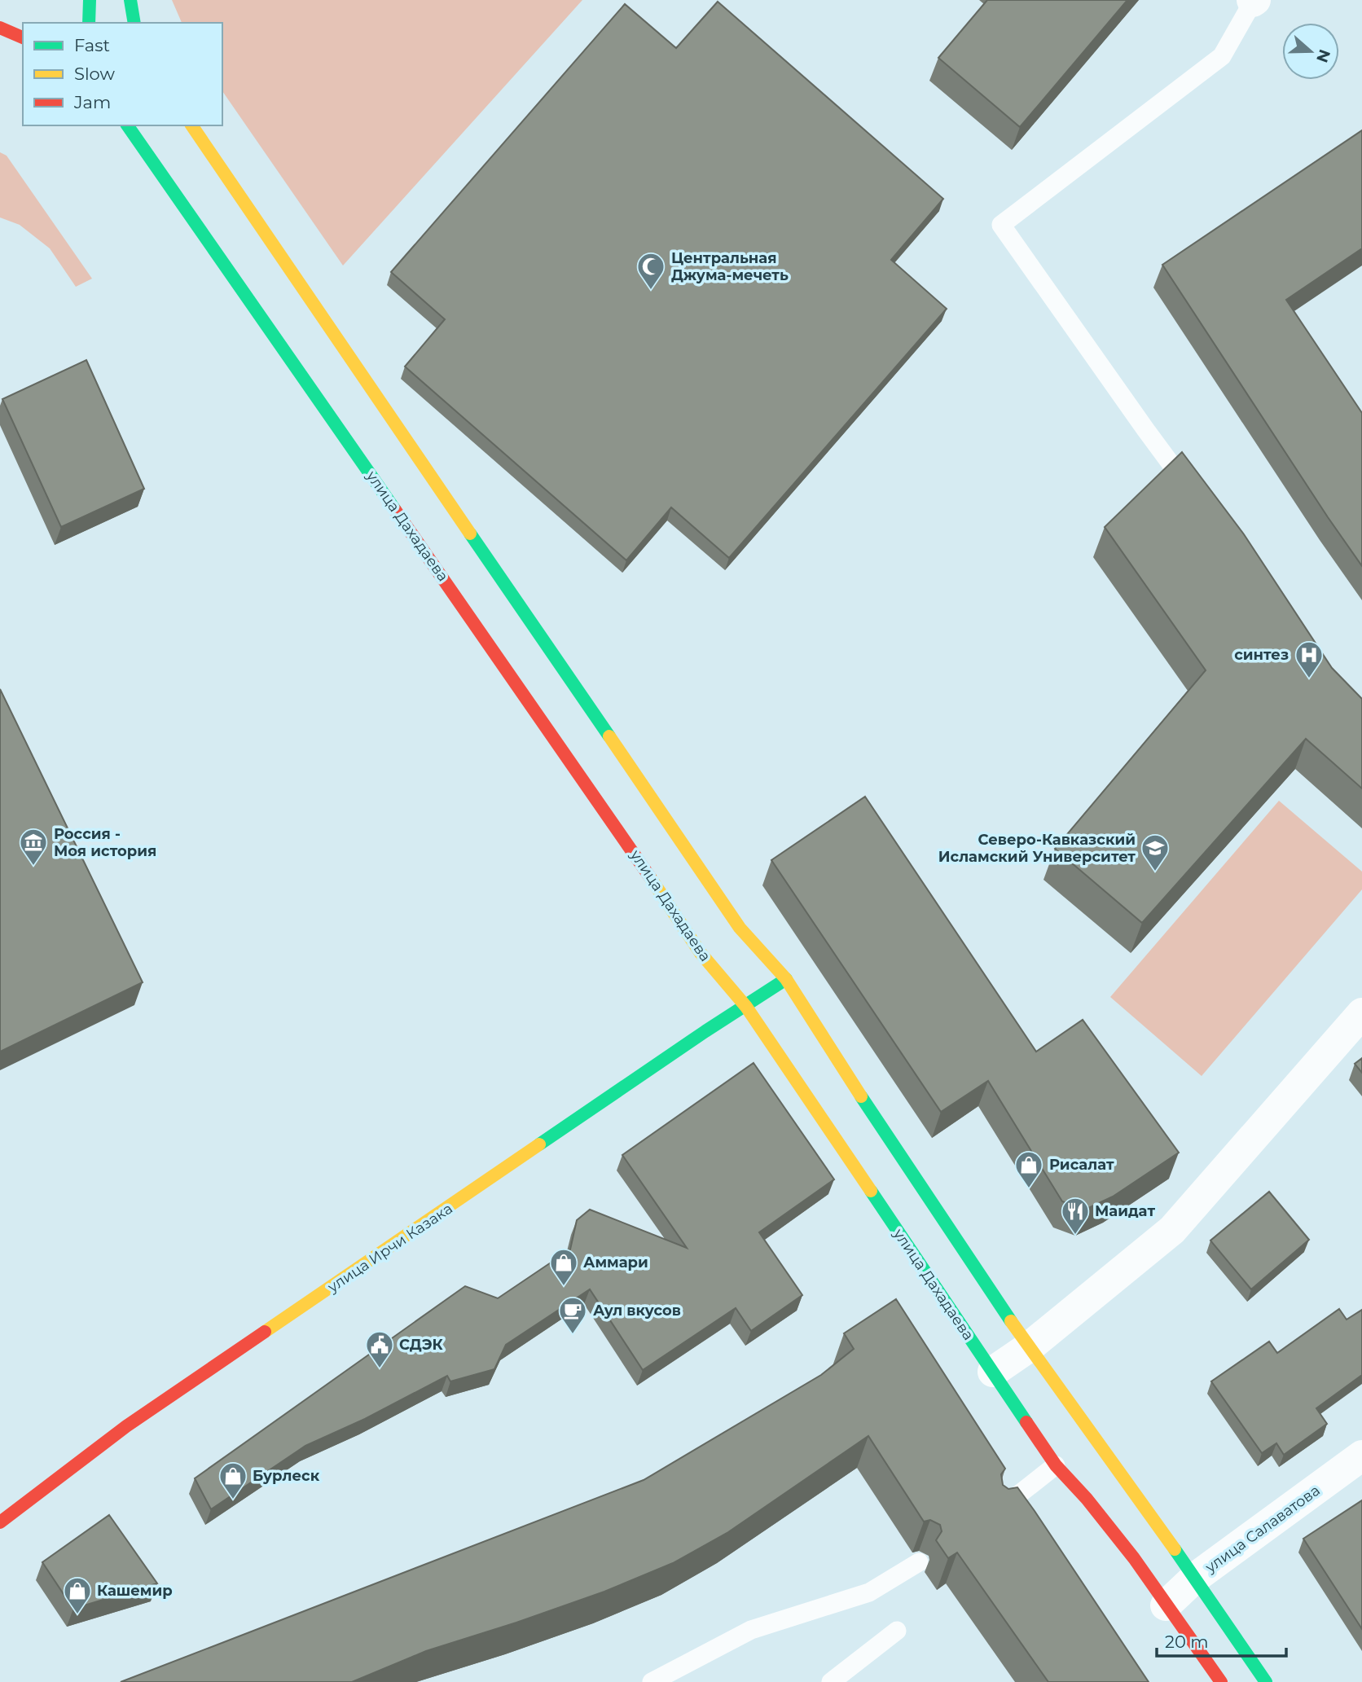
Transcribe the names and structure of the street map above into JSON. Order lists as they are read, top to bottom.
{
  "streets": {
    "main road": ["улица Дахадаева", "улица Ирчи Казака"],
    "street": ["улица Салаватова"]
  },
  "crossings": [
    ["улица Дахадаева", "улица Ирчи Казака"],
    ["улица Дахадаева", "улица Салаватова"]
  ],
  "places": {
    "mosque": ["Центральная Джума-мечеть"],
    "hospital": ["синтез"],
    "museum": ["Россия - Моя история"],
    "school or university": ["Северо-Кавказский Исламский Университет"],
    "shop": [
      "Рисалат",
      "Аммари",
      "Бурлеск",
      "Кашемир"
    ],
    "restaurant": ["Маидат"],
    "cafe": ["Аул вкусов"],
    "public building": ["СДЭК"]
  },
  "legend": ["Fast", "Slow", "Jam"],
  "scale_bar": "20 m",
  "north": "right"
}
